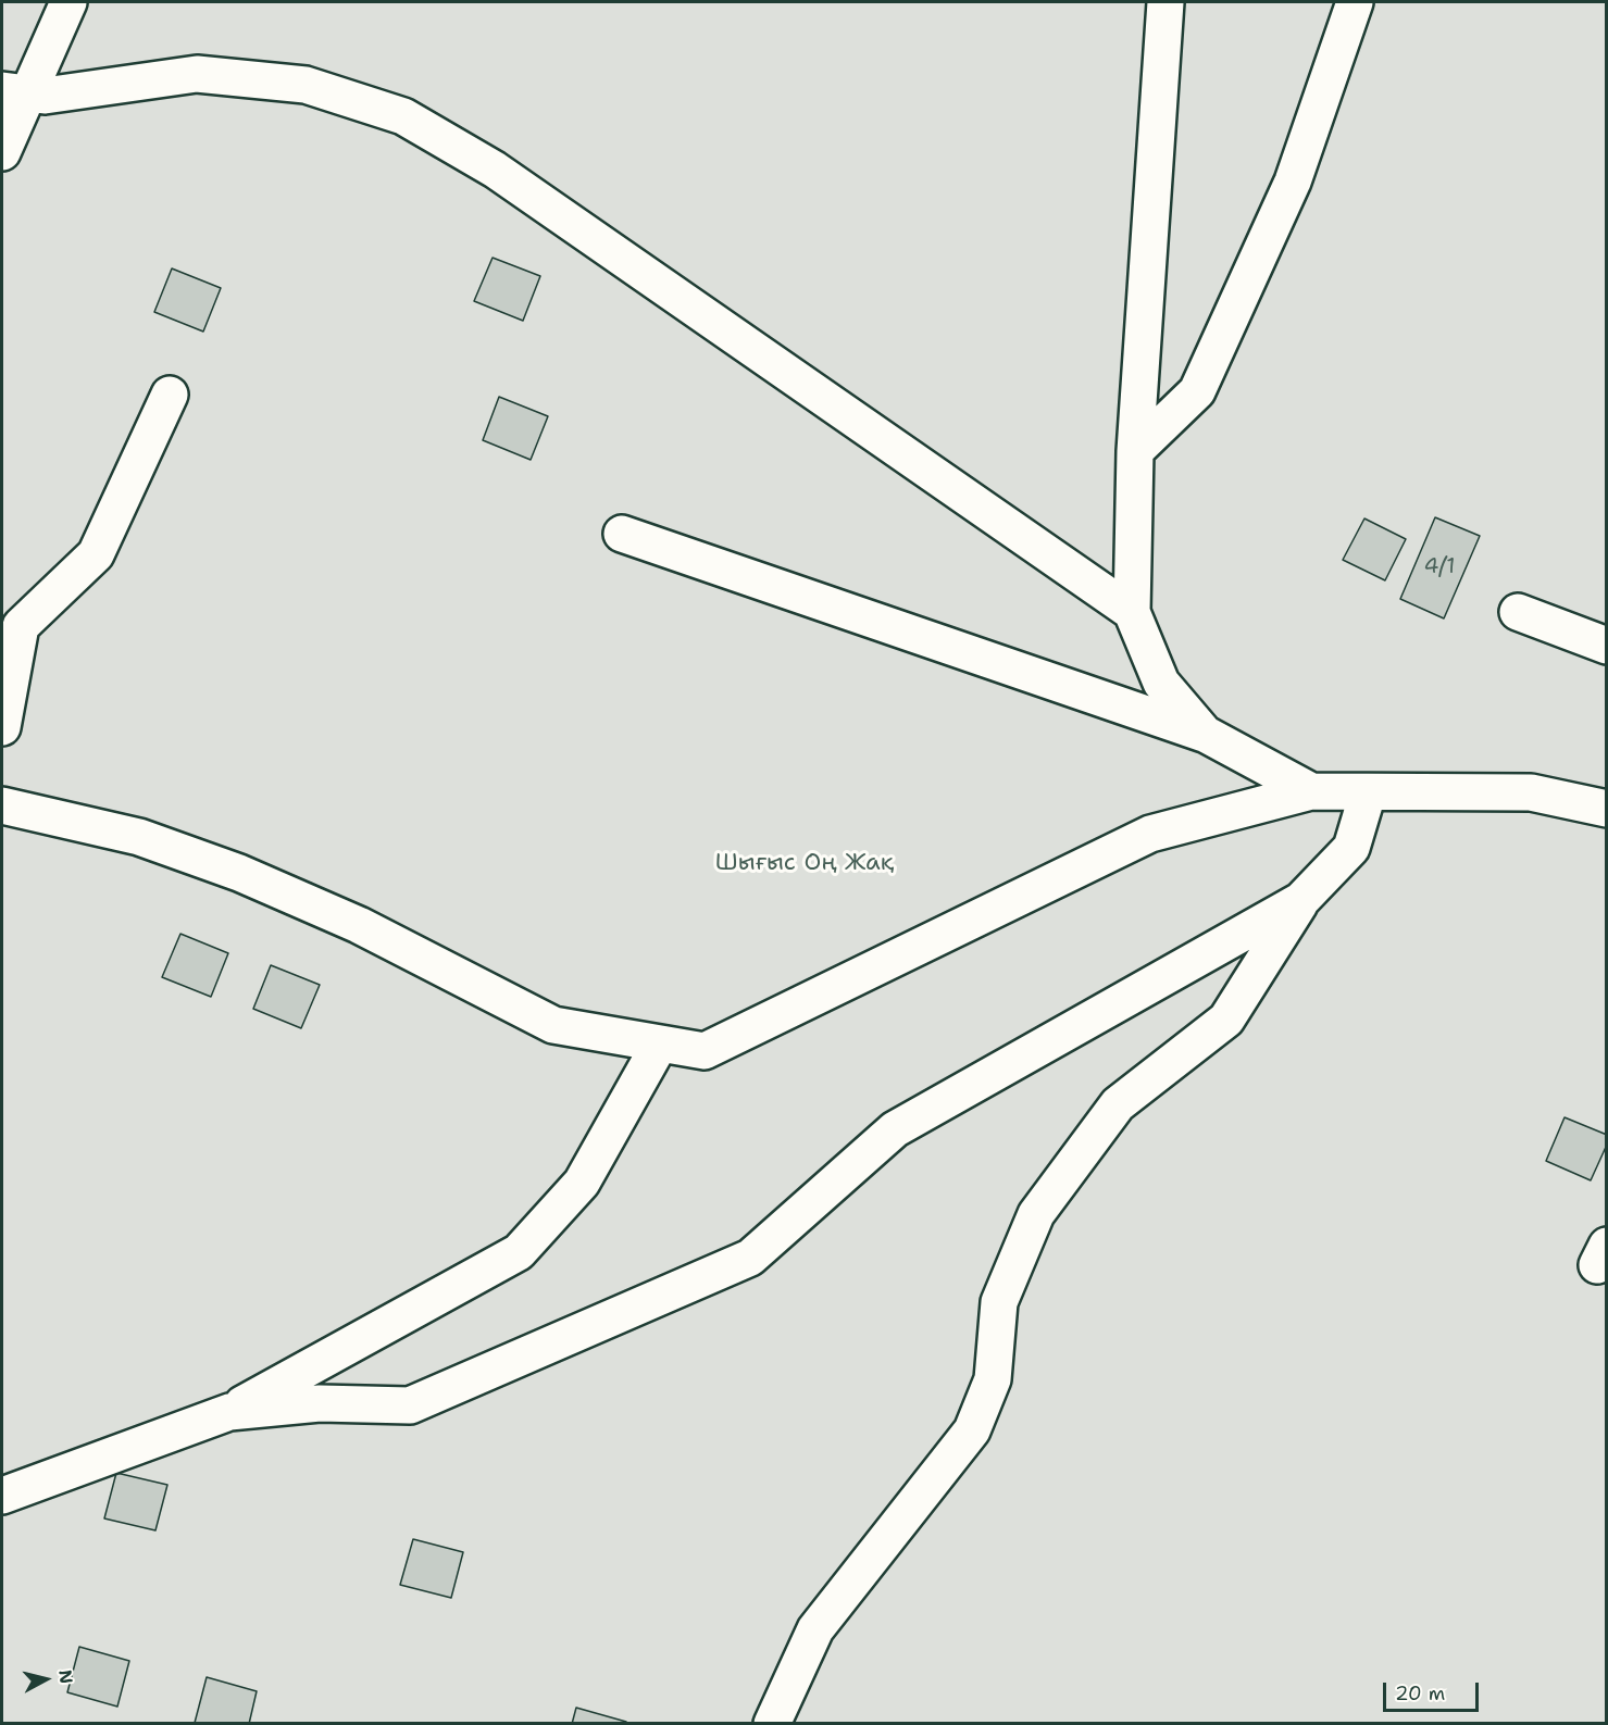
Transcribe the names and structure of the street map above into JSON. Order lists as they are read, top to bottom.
{
  "parks": ["Шығыс Оң Жақ"],
  "house_numbers": ["4/1"],
  "scale_bar": "20 m",
  "north": "right"
}
